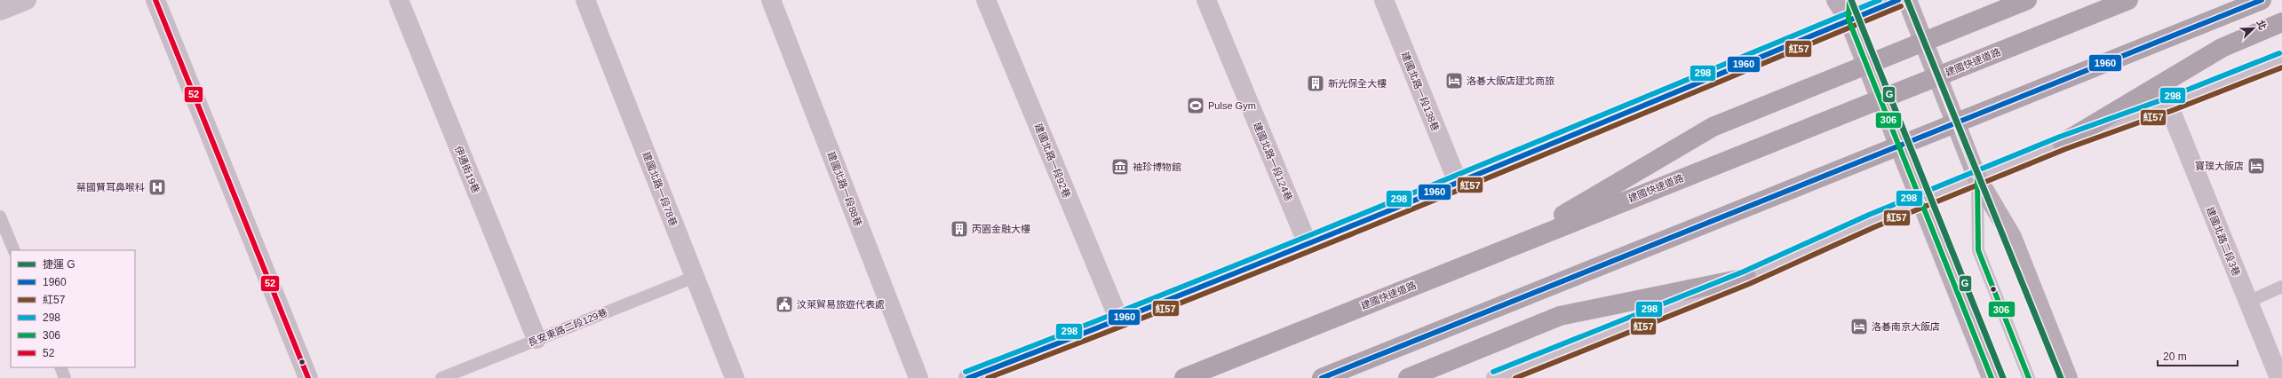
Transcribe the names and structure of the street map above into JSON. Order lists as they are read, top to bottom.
{
  "streets": {
    "highway": ["建國快速道路"],
    "street": [
      "建國北路一段138巷",
      "建國北路一段92巷",
      "建國北路一段124巷",
      "伊通街19巷",
      "建國北路一段78巷",
      "建國北路一段88巷",
      "建國北路二段3巷"
    ],
    "lane": ["長安東路二段129巷"]
  },
  "crossings": [
    ["伊通街19巷", "長安東路二段129巷"],
    ["建國北路一段78巷", "長安東路二段129巷"]
  ],
  "places": {
    "hotel": ["洛碁大飯店建北商旅", "寶璞大飯店", "洛碁南京大飯店"],
    "building": ["新光保全大樓", "丙園金融大樓"],
    "sports": ["Pulse Gym"],
    "museum": ["袖珍博物館"],
    "hospital": ["蔡國賢耳鼻喉科"],
    "public building": ["汶萊貿易旅遊代表處"]
  },
  "lines": [
    "metro line G",
    "transit line 1960",
    "transit line 298",
    "transit line 306",
    "transit line 52",
    "transit line 紅57"
  ],
  "legend": [
    "捷運 G",
    "1960",
    "紅57",
    "298",
    "306",
    "52"
  ],
  "scale_bar": "20 m",
  "north": "top right"
}
